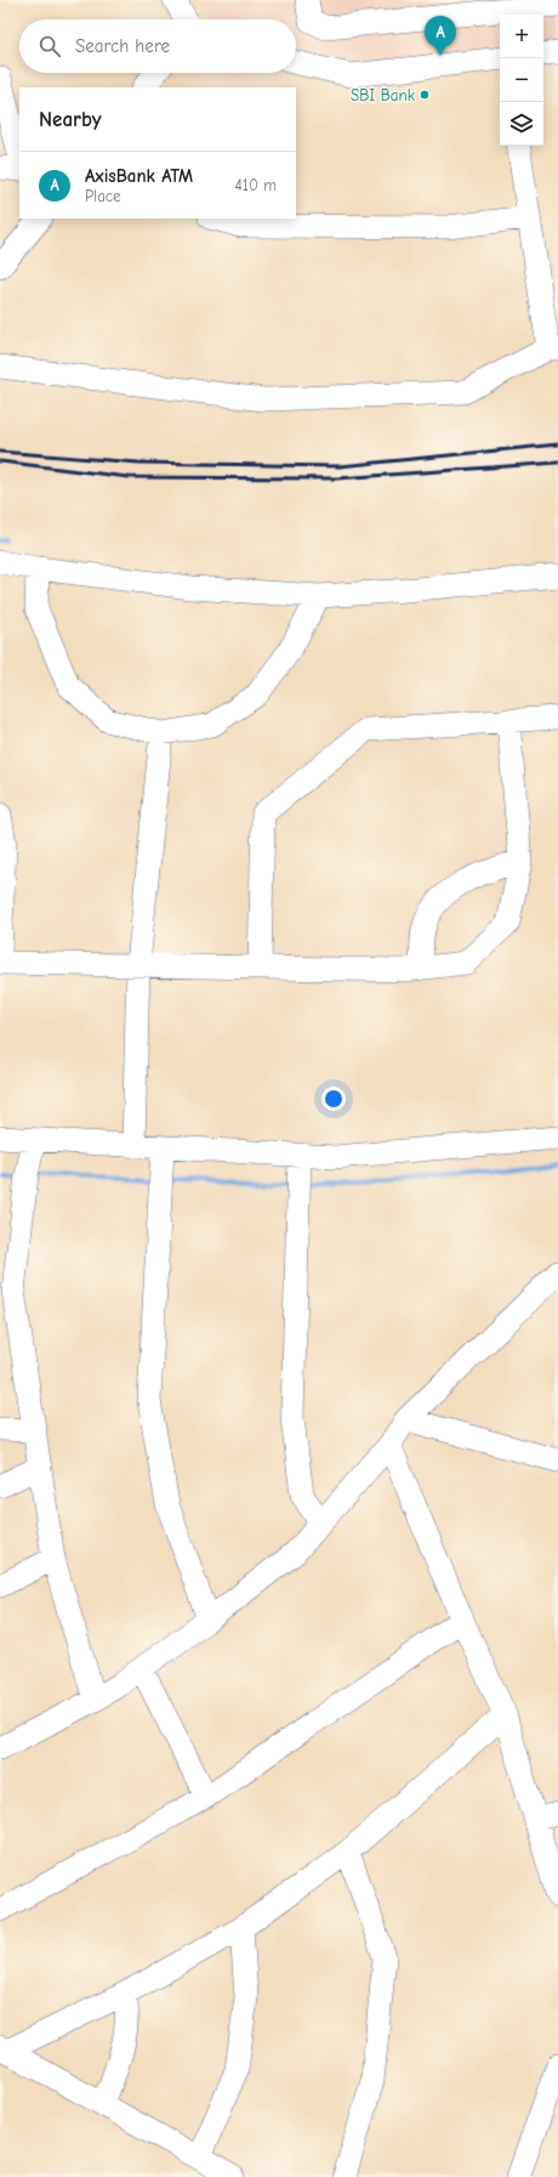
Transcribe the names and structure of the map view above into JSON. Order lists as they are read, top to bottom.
{
  "places": ["SBI Bank"],
  "page": {
    "map_buttons": ["+", "−"],
    "pins": "A",
    "search": "Search here",
    "heading": "Nearby",
    "list": [
      {
        "mark": "A",
        "name": "AxisBank ATM",
        "note": "Place",
        "value": "410 m"
      }
    ]
  }
}
